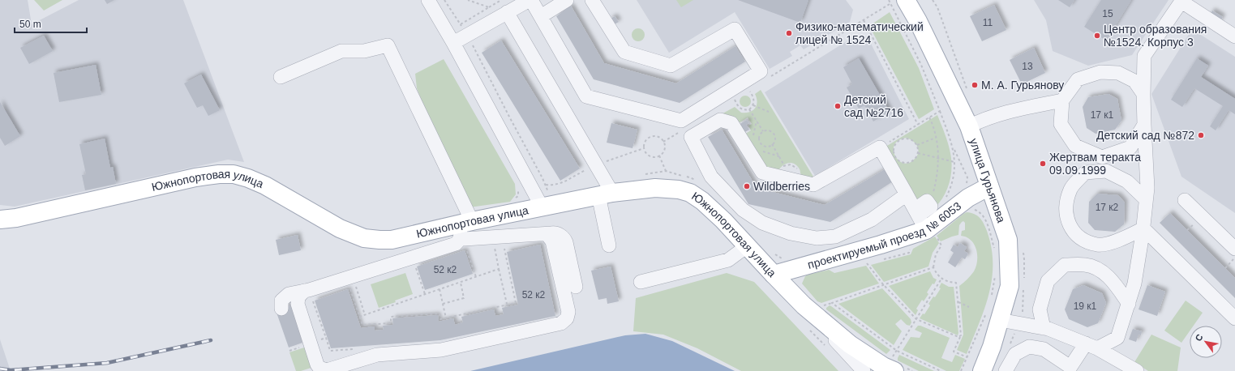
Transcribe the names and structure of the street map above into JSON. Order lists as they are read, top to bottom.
{
  "streets": {
    "main road": ["улица Гурьянова", "Южнопортовая улица", "проектируемый проезд № 6053"]
  },
  "crossings": [
    ["улица Гурьянова", "проектируемый проезд № 6053"],
    ["Южнопортовая улица", "проектируемый проезд № 6053"]
  ],
  "places": [
    "Физико-математический лицей № 1524",
    "Центр образования №1524. Корпус 3",
    "М. А. Гурьянову",
    "Детский сад №2716",
    "Детский сад №872",
    "Жертвам теракта 09.09.1999",
    "Wildberries"
  ],
  "house_numbers": [
    "15",
    "11",
    "13",
    "17 к1",
    "17 к2",
    "52 к2",
    "52 к2",
    "19 к1"
  ],
  "scale_bar": "50 m",
  "north": "top left"
}
